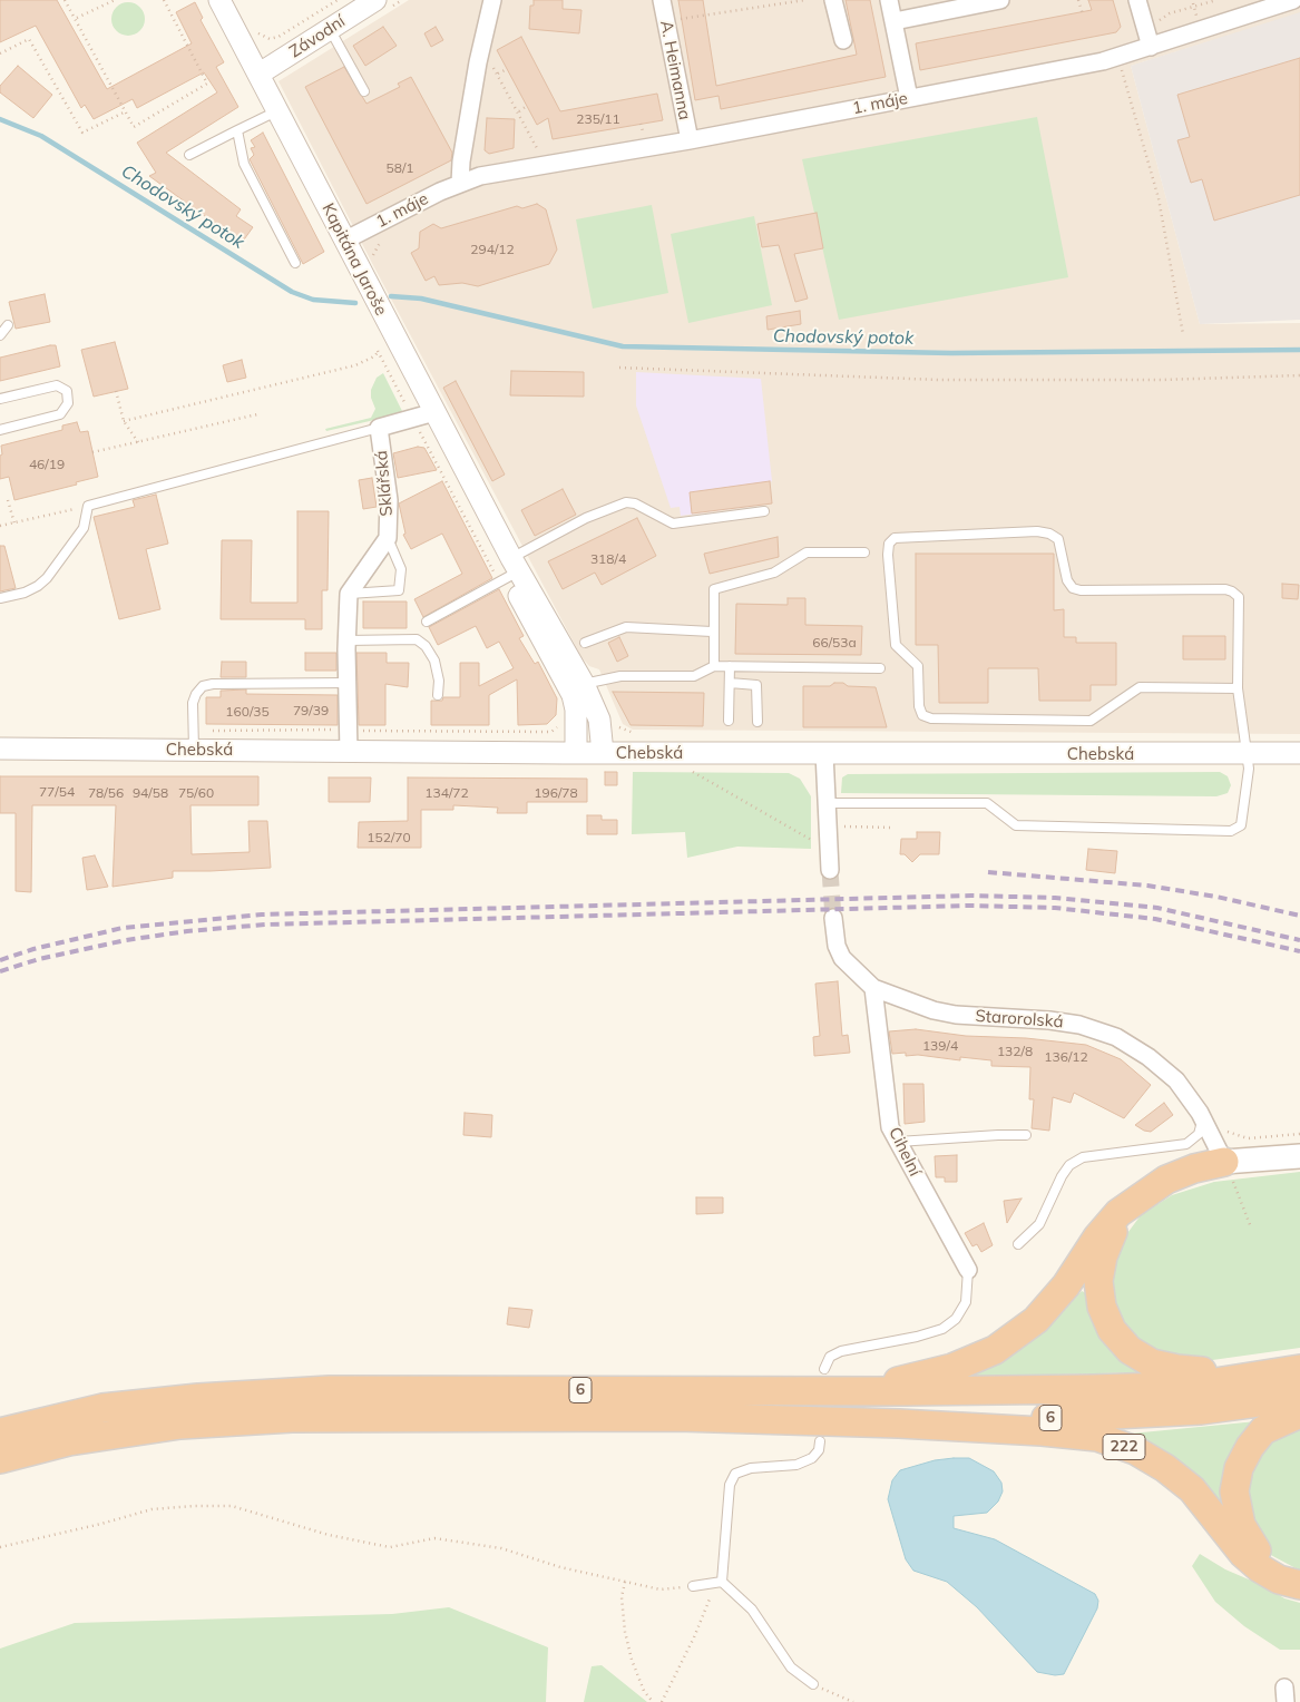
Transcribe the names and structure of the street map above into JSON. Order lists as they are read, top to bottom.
{
  "streets": {
    "highway": ["6", "222"],
    "street": [
      "Závodní",
      "A. Heimanna",
      "1. máje",
      "Kapitána Jaroše",
      "Sklářská",
      "Chebská",
      "Starorolská",
      "Cihelní"
    ]
  },
  "crossings": [
    ["Závodní", "Kapitána Jaroše"],
    ["A. Heimanna", "1. máje"],
    ["1. máje", "Kapitána Jaroše"],
    ["Kapitána Jaroše", "Sklářská"],
    ["Kapitána Jaroše", "Chebská"],
    ["Starorolská", "Cihelní"],
    ["6", "222"]
  ],
  "water": ["Chodovský potok"],
  "house_numbers": [
    "235/11",
    "58/1",
    "294/12",
    "46/19",
    "318/4",
    "66/53a",
    "79/39",
    "160/35",
    "77/54",
    "78/56",
    "94/58",
    "75/60",
    "134/72",
    "196/78",
    "152/70",
    "139/4",
    "132/8",
    "136/12"
  ]
}
